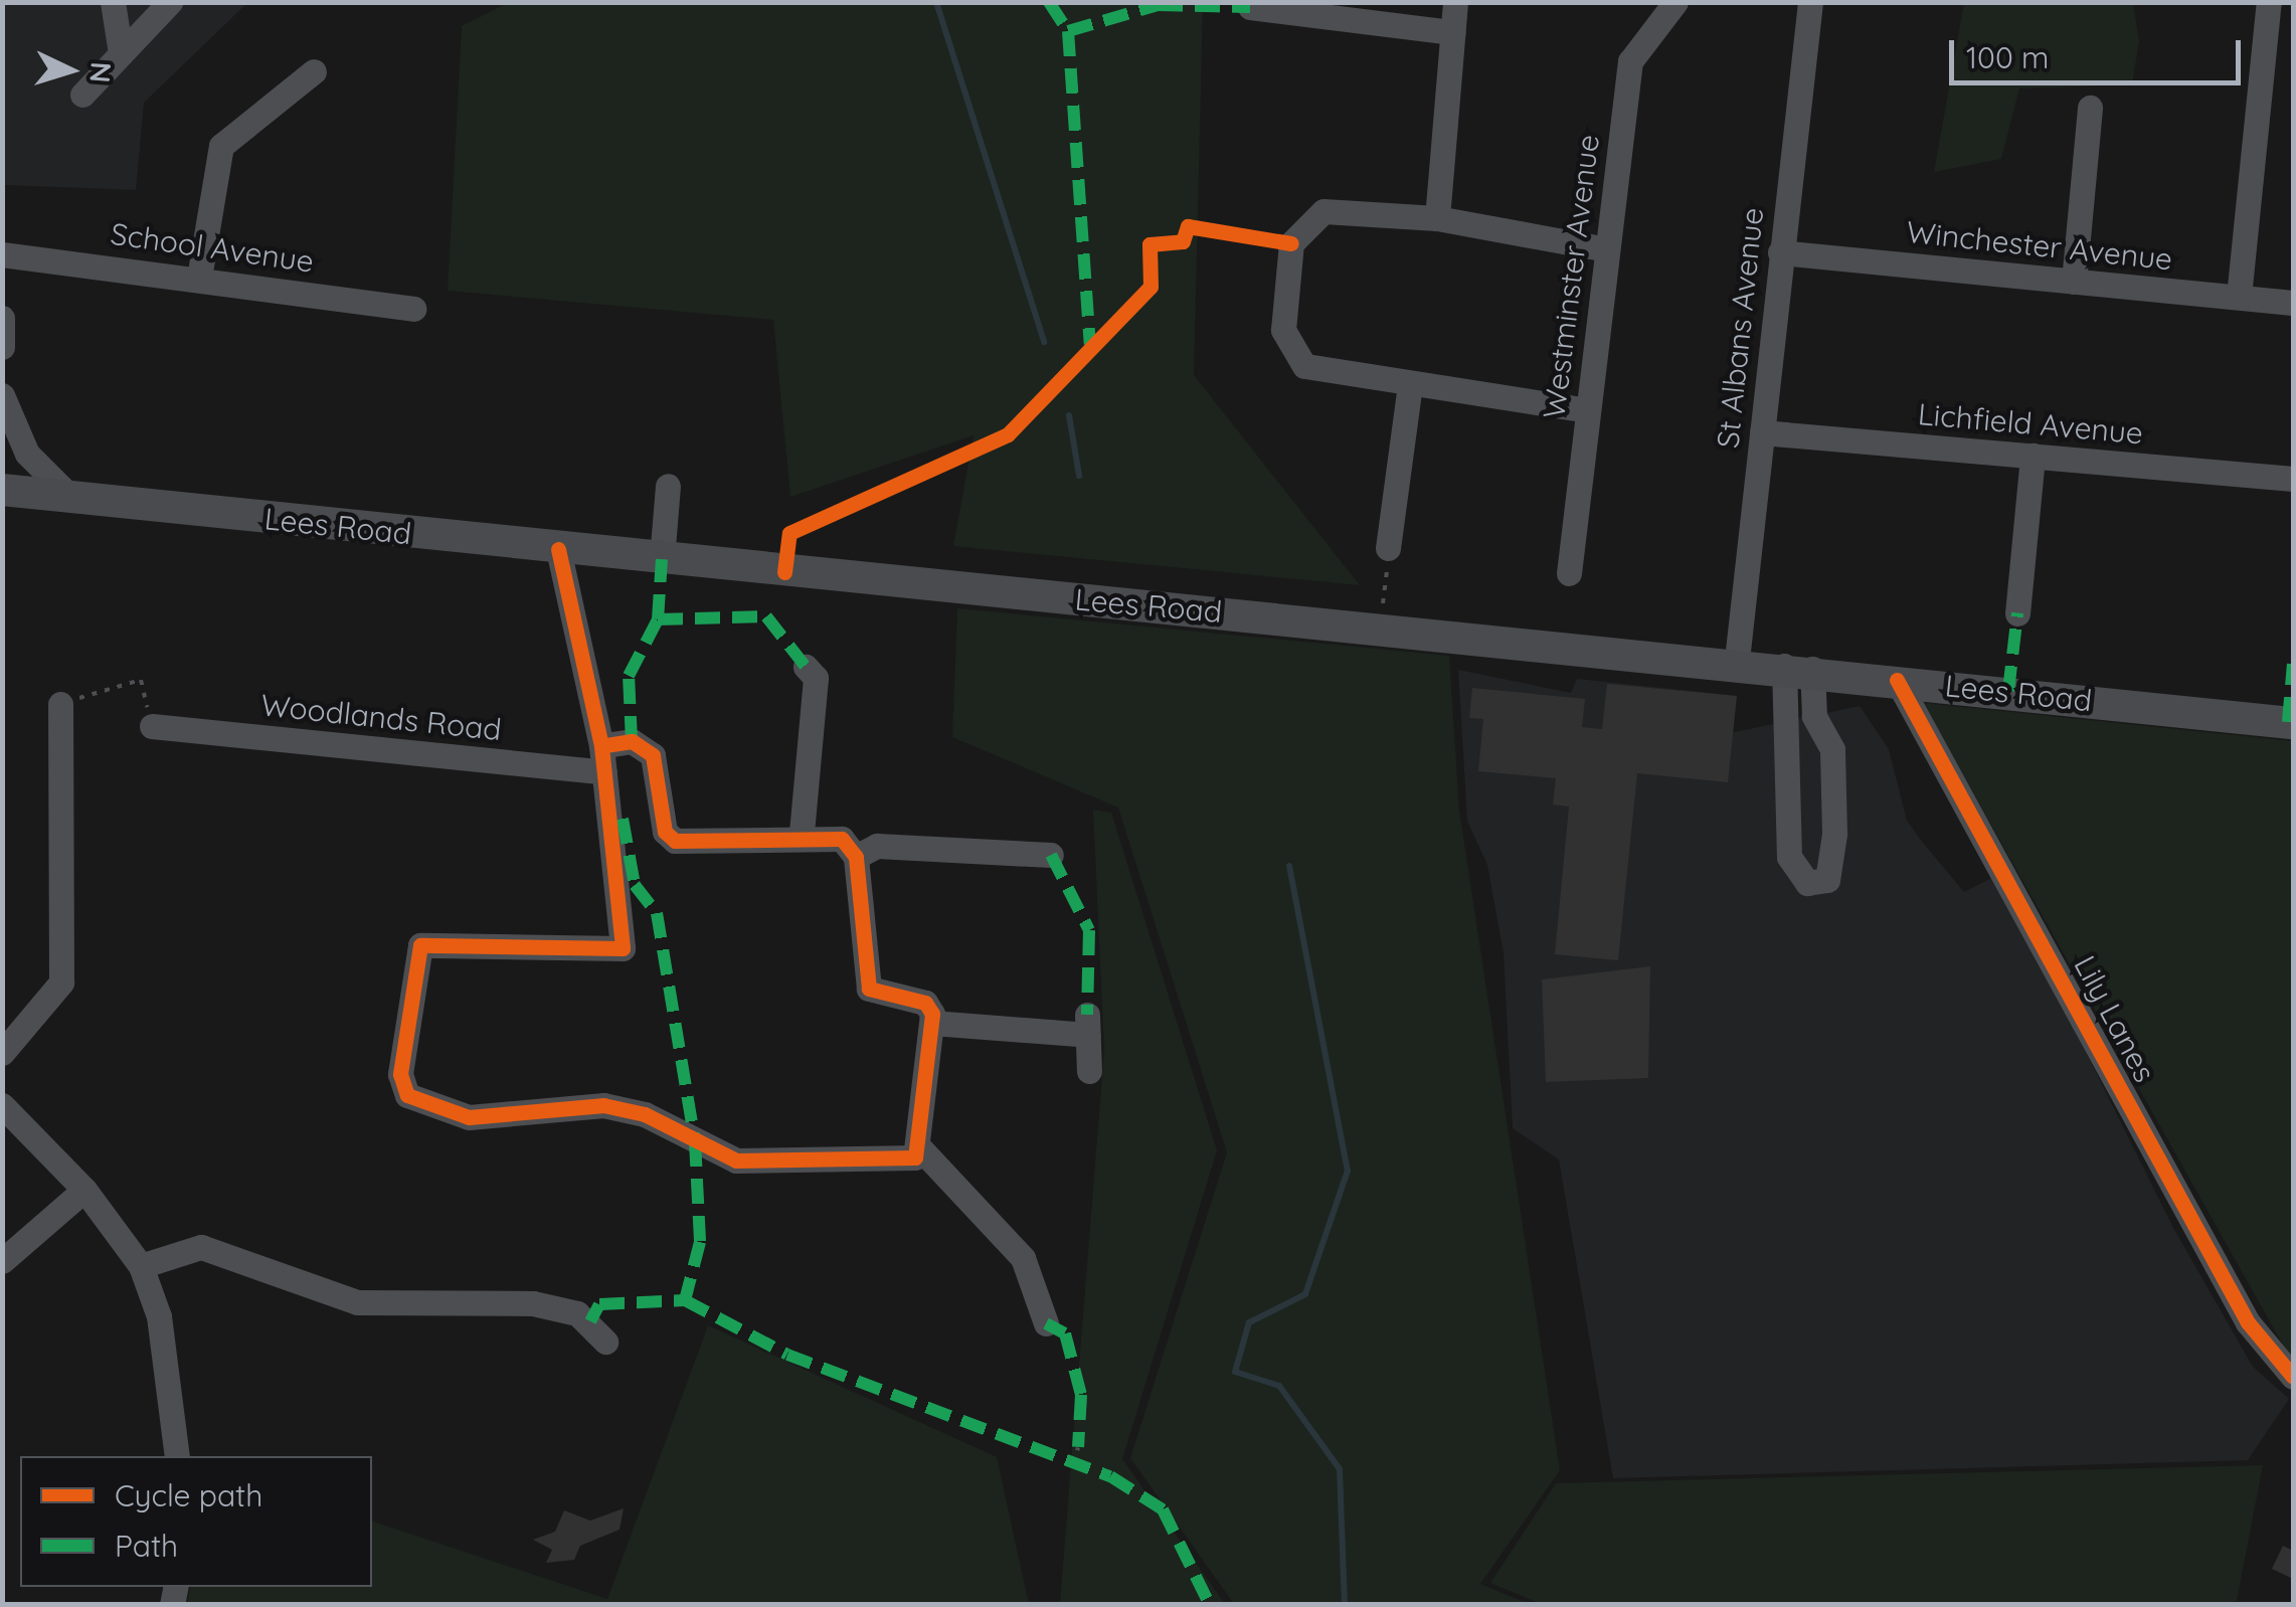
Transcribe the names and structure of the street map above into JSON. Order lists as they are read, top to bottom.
{
  "streets": {
    "main road": ["Lees Road"],
    "street": [
      "Winchester Avenue",
      "School Avenue",
      "Westminster Avenue",
      "St Albans Avenue",
      "Lichfield Avenue",
      "Woodlands Road",
      "Lily Lanes"
    ]
  },
  "crossings": [
    ["Winchester Avenue", "St Albans Avenue"],
    ["St Albans Avenue", "Lichfield Avenue"],
    ["St Albans Avenue", "Lees Road"],
    ["Lees Road", "Lily Lanes"]
  ],
  "legend": ["Cycle path", "Path"],
  "scale_bar": "100 m",
  "north": "right"
}
